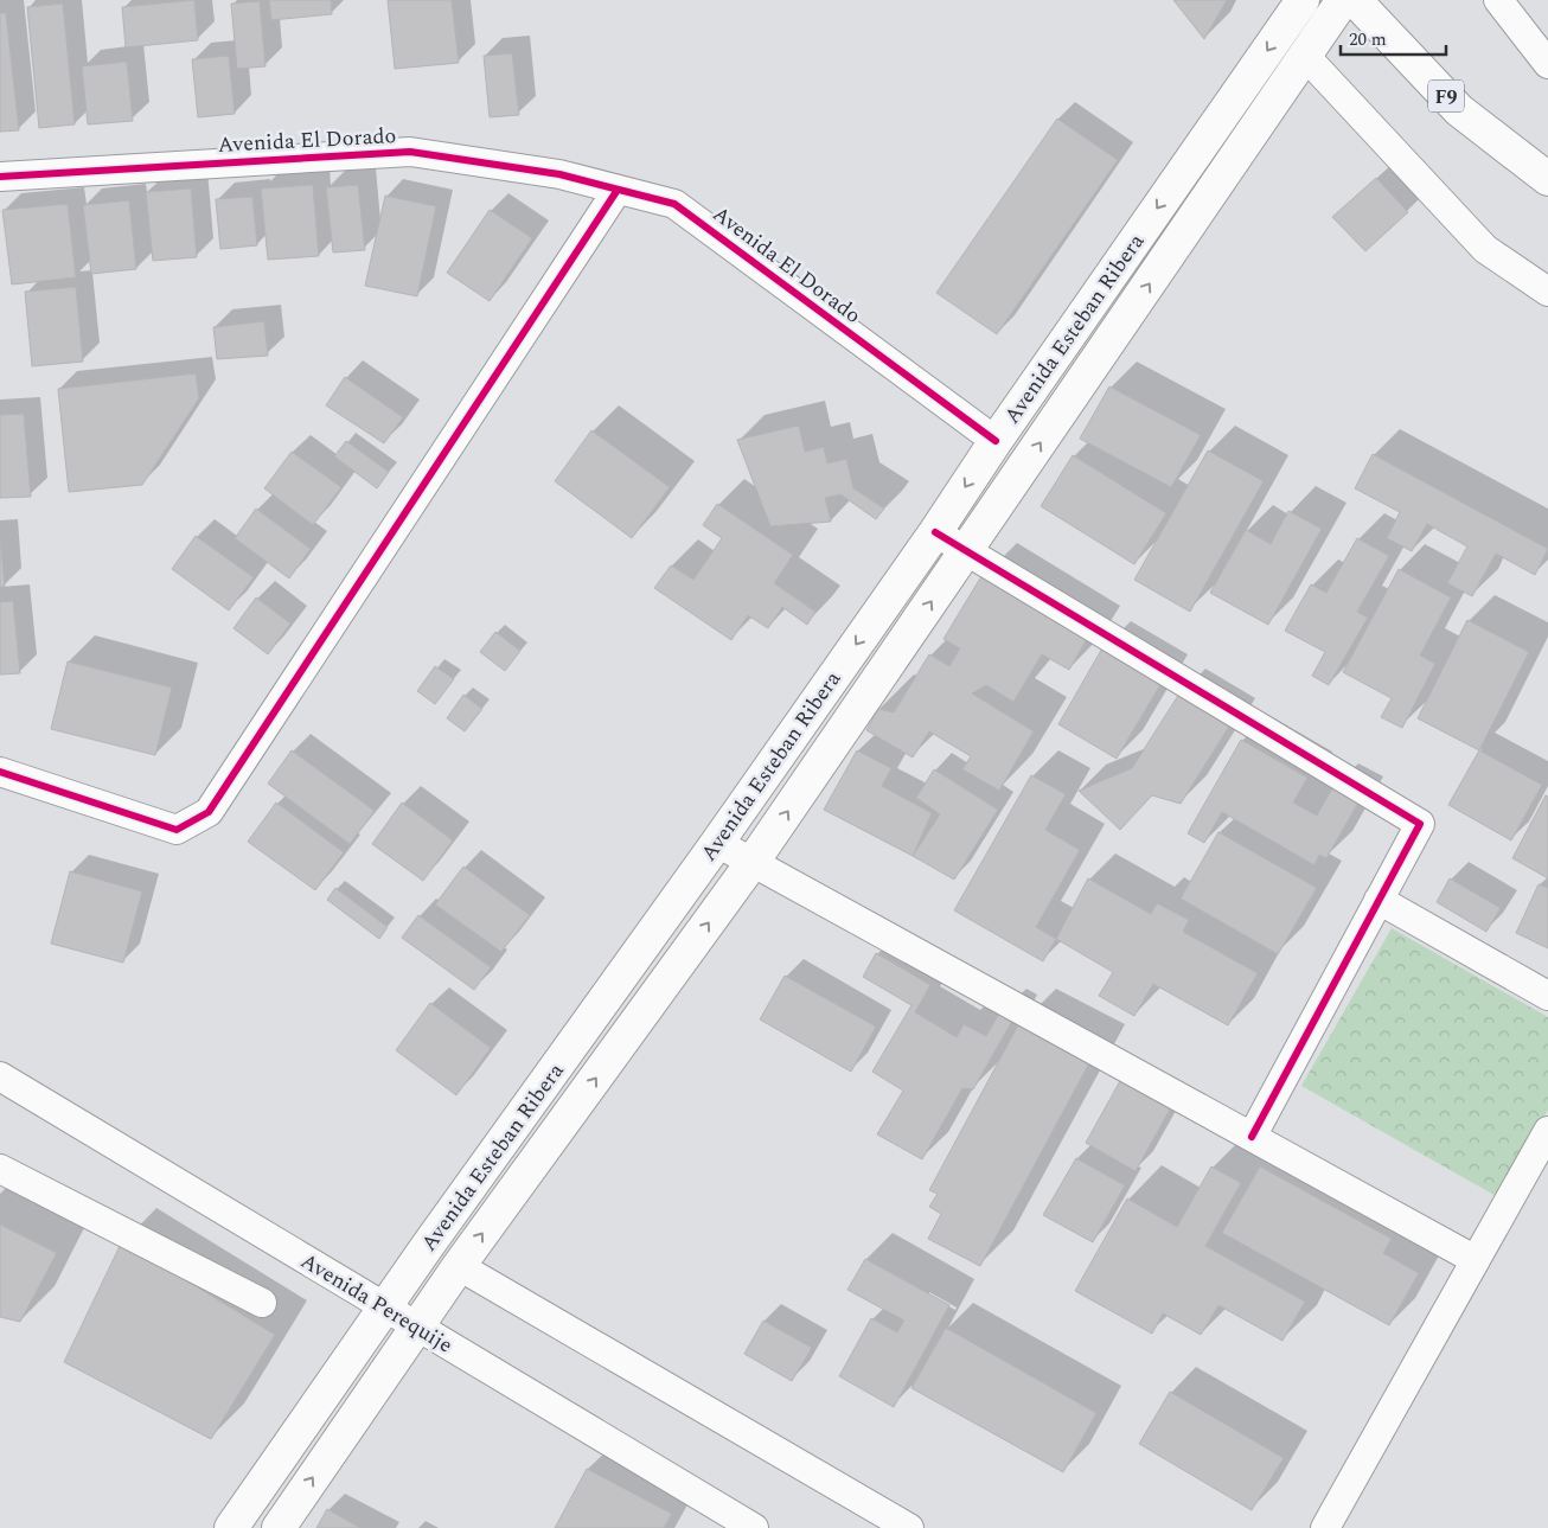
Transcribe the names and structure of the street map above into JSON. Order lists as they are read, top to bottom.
{
  "streets": {
    "main road": ["F9", "Avenida Esteban Ribera"],
    "street": ["Avenida El Dorado", "Avenida Perequije"]
  },
  "crossings": [
    ["Avenida El Dorado", "Avenida Esteban Ribera"],
    ["Avenida Esteban Ribera", "Avenida Perequije"]
  ],
  "scale_bar": "20 m"
}
